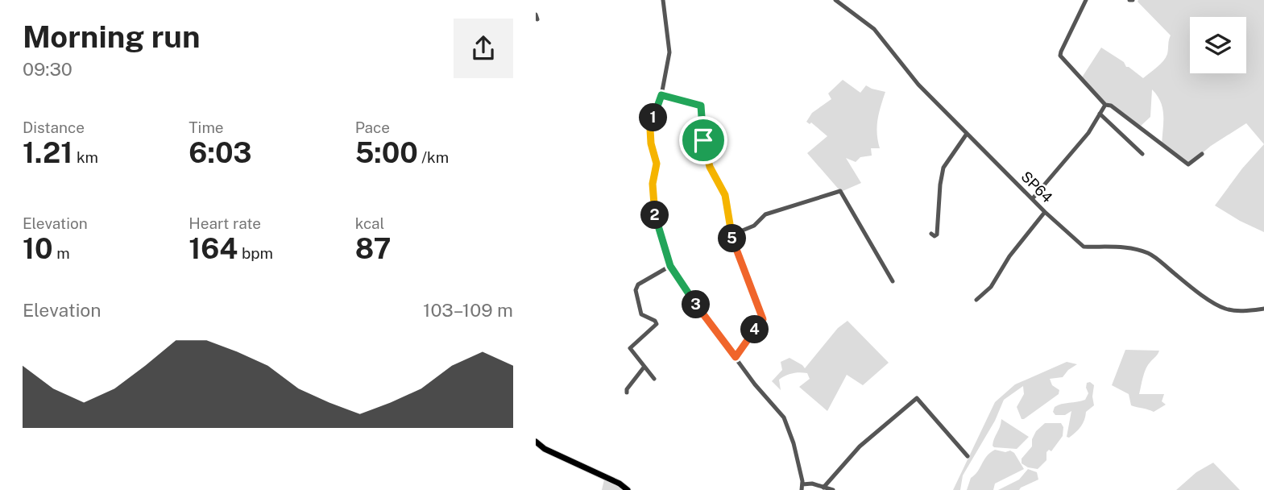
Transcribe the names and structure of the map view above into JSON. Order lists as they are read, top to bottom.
{
  "streets": {
    "street": ["SP64"]
  },
  "page": {
    "heading": ["Morning run", "09:30"],
    "stats": [
      ["Distance", "1.21 km"],
      ["Time", "6:03"],
      ["Pace", "5:00 /km"],
      ["Elevation", "10 m"],
      ["Heart rate", "164 bpm"],
      ["kcal", "87"]
    ],
    "pins": [
      "1",
      "2",
      "5",
      "3",
      "4"
    ],
    "chart": ["Elevation", "103–109 m"]
  }
}
